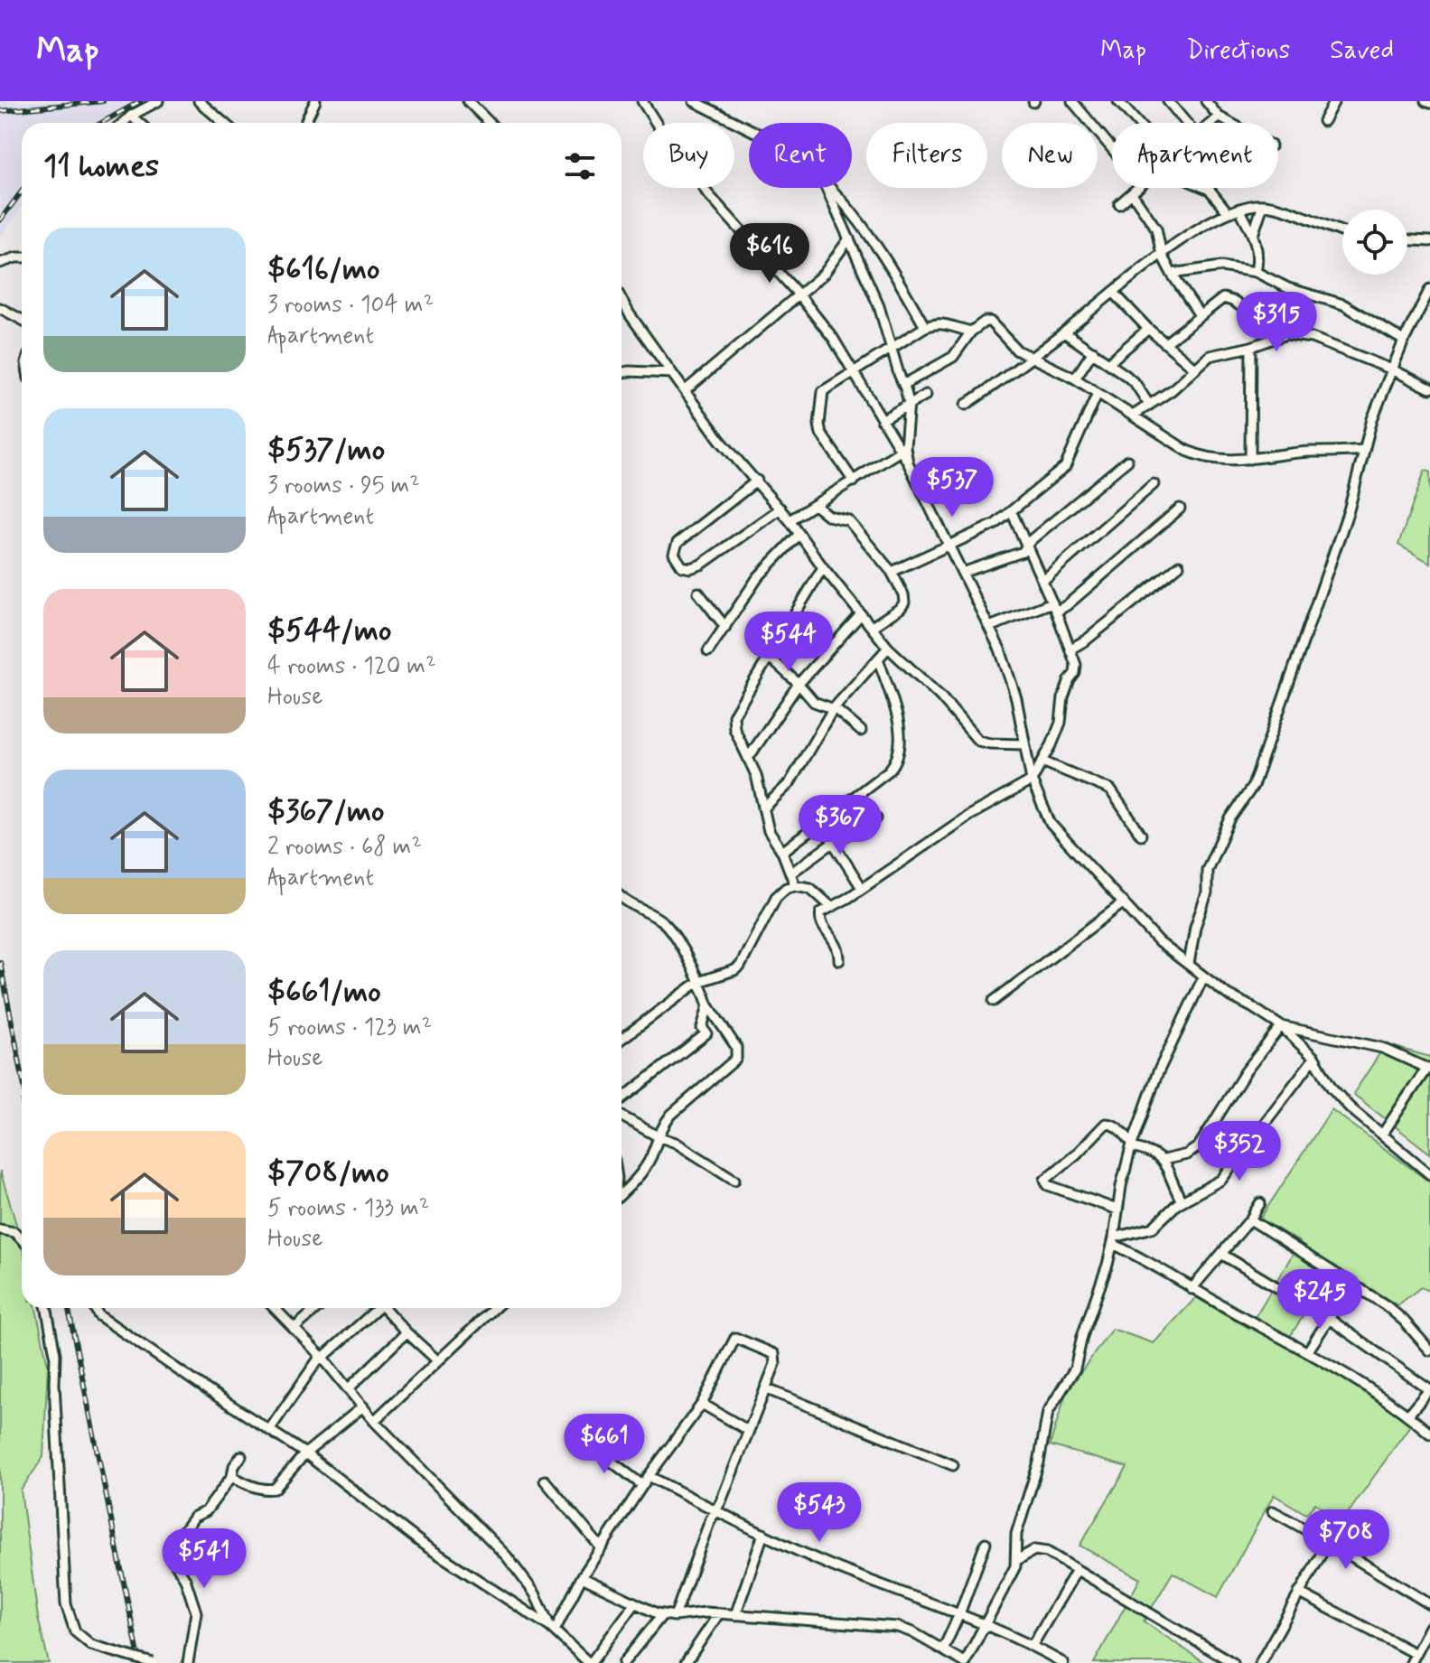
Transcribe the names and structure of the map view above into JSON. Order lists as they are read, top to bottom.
{
  "page": {
    "header": "Map",
    "nav": ["Map", "Directions", "Saved"],
    "chip": [
      "Buy",
      "Rent",
      "Filters",
      "New",
      "Apartment"
    ],
    "heading": "11 homes",
    "list": [
      {
        "name": "$616/mo",
        "note": "3 rooms · 104 m² · Apartment"
      },
      {
        "name": "$537/mo",
        "note": "3 rooms · 95 m² · Apartment"
      },
      {
        "name": "$544/mo",
        "note": "4 rooms · 120 m² · House"
      },
      {
        "name": "$367/mo",
        "note": "2 rooms · 68 m² · Apartment"
      },
      {
        "name": "$661/mo",
        "note": "5 rooms · 123 m² · House"
      },
      {
        "name": "$708/mo",
        "note": "5 rooms · 133 m² · House"
      }
    ],
    "price": [
      "$616",
      "$315",
      "$537",
      "$544",
      "$367",
      "$352",
      "$245",
      "$661",
      "$543",
      "$708",
      "$541"
    ]
  }
}
